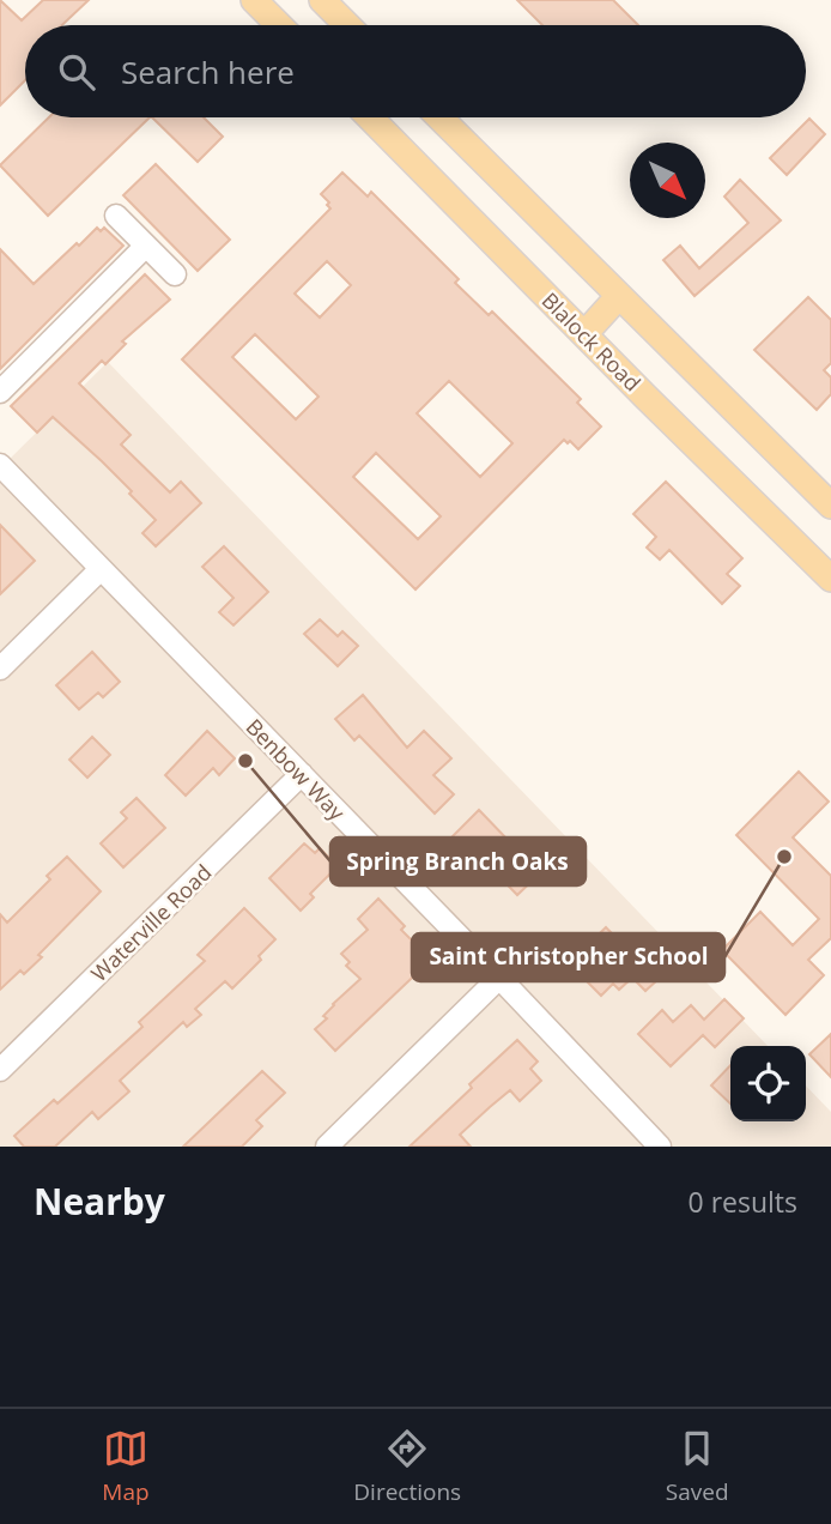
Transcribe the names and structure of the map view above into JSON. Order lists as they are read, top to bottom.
{
  "streets": {
    "main road": ["Blalock Road"],
    "street": ["Benbow Way", "Waterville Road"]
  },
  "crossings": [
    ["Benbow Way", "Waterville Road"]
  ],
  "places": ["Spring Branch Oaks", "Saint Christopher School"],
  "north": "bottom right",
  "page": {
    "search": "Search here",
    "heading": ["Nearby", "0 results"],
    "nav": ["Map", "Directions", "Saved"]
  }
}
